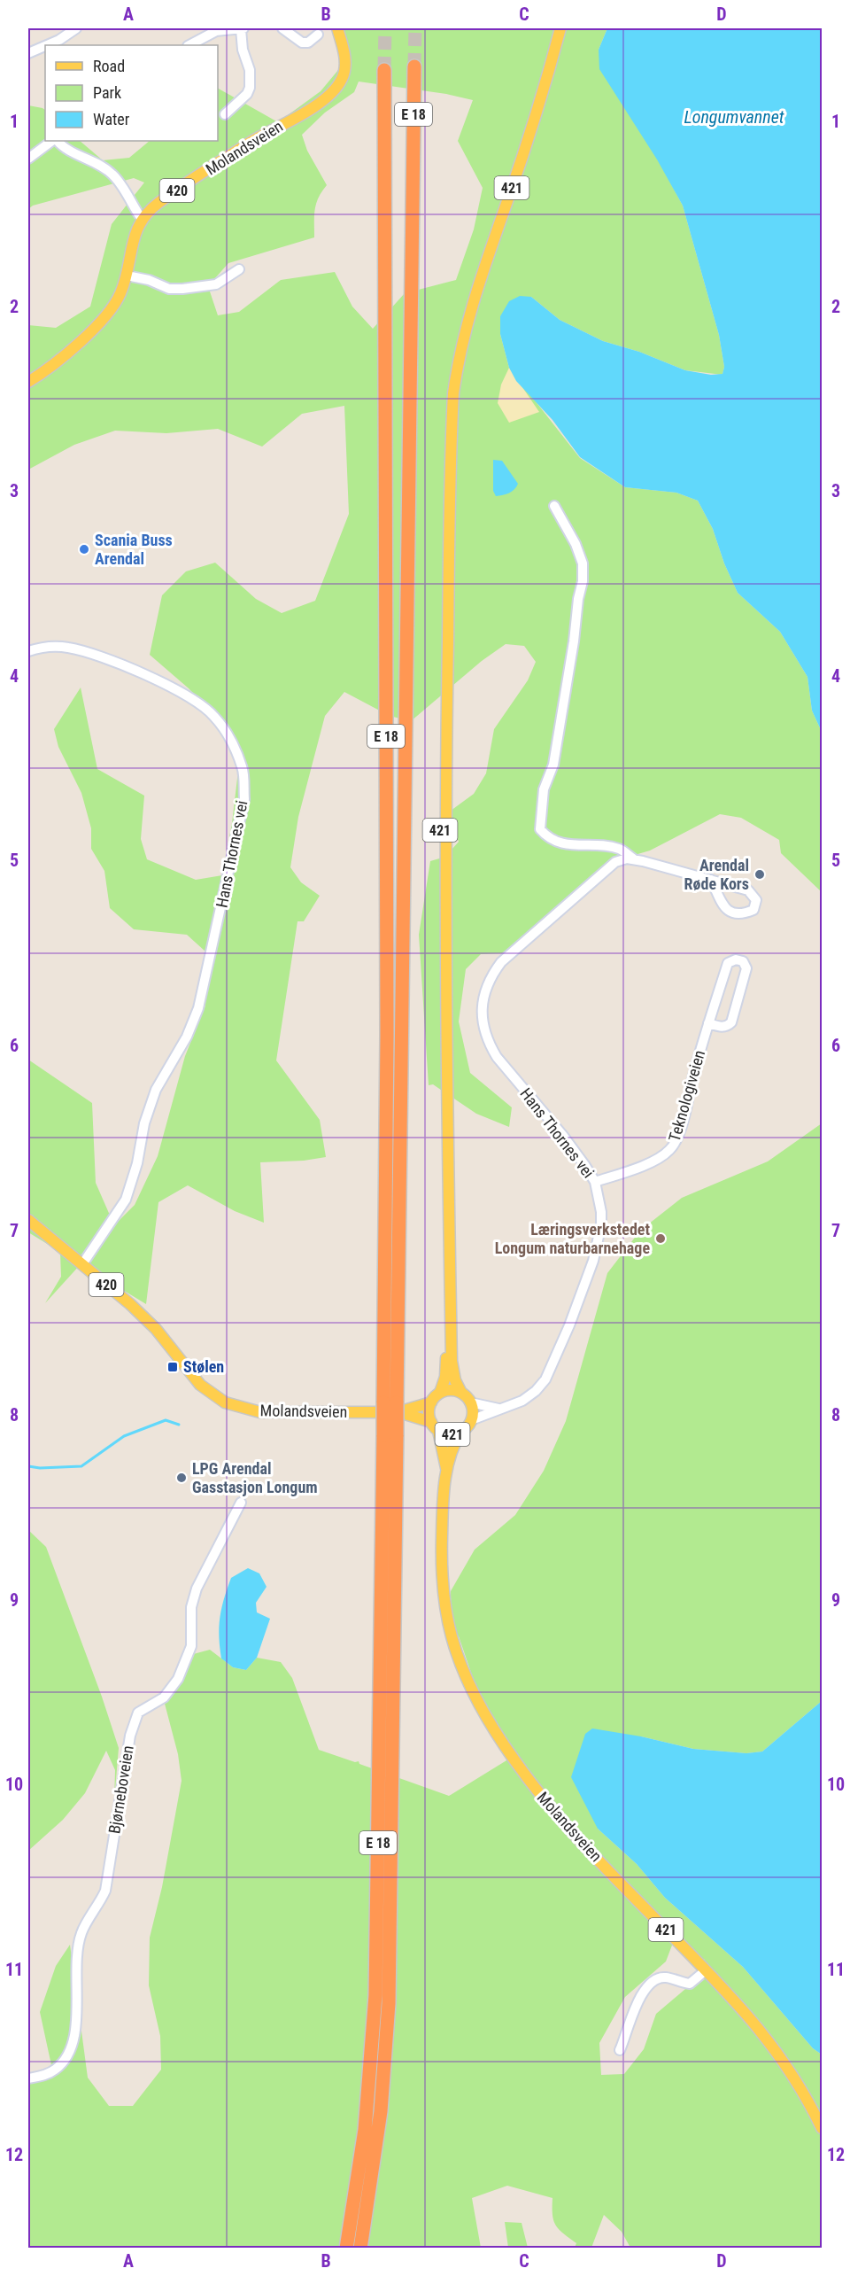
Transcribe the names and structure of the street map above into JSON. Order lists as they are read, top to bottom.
{
  "streets": {
    "highway": ["E 18"],
    "main road": ["Molandsveien", "421", "420"],
    "street": ["Hans Thornes vei", "Teknologiveien", "Bjørneboveien"]
  },
  "crossings": [
    ["E 18", "Molandsveien"],
    ["Molandsveien", "421"],
    ["Molandsveien", "Hans Thornes vei"],
    ["421", "Hans Thornes vei"],
    ["Hans Thornes vei", "Teknologiveien"]
  ],
  "water": ["Longumvannet"],
  "places": {
    "other": [
      "Scania Buss Arendal",
      "Arendal Røde Kors",
      "Læringsverkstedet Longum naturbarnehage",
      "LPG Arendal Gasstasjon Longum"
    ],
    "transit": ["Stølen"]
  },
  "legend": ["Road", "Park", "Water"],
  "grid": {
    "columns": [
      "A",
      "B",
      "C",
      "D"
    ],
    "rows": [
      "1",
      "2",
      "3",
      "4",
      "5",
      "6",
      "7",
      "8",
      "9",
      "10",
      "11",
      "12"
    ]
  }
}
